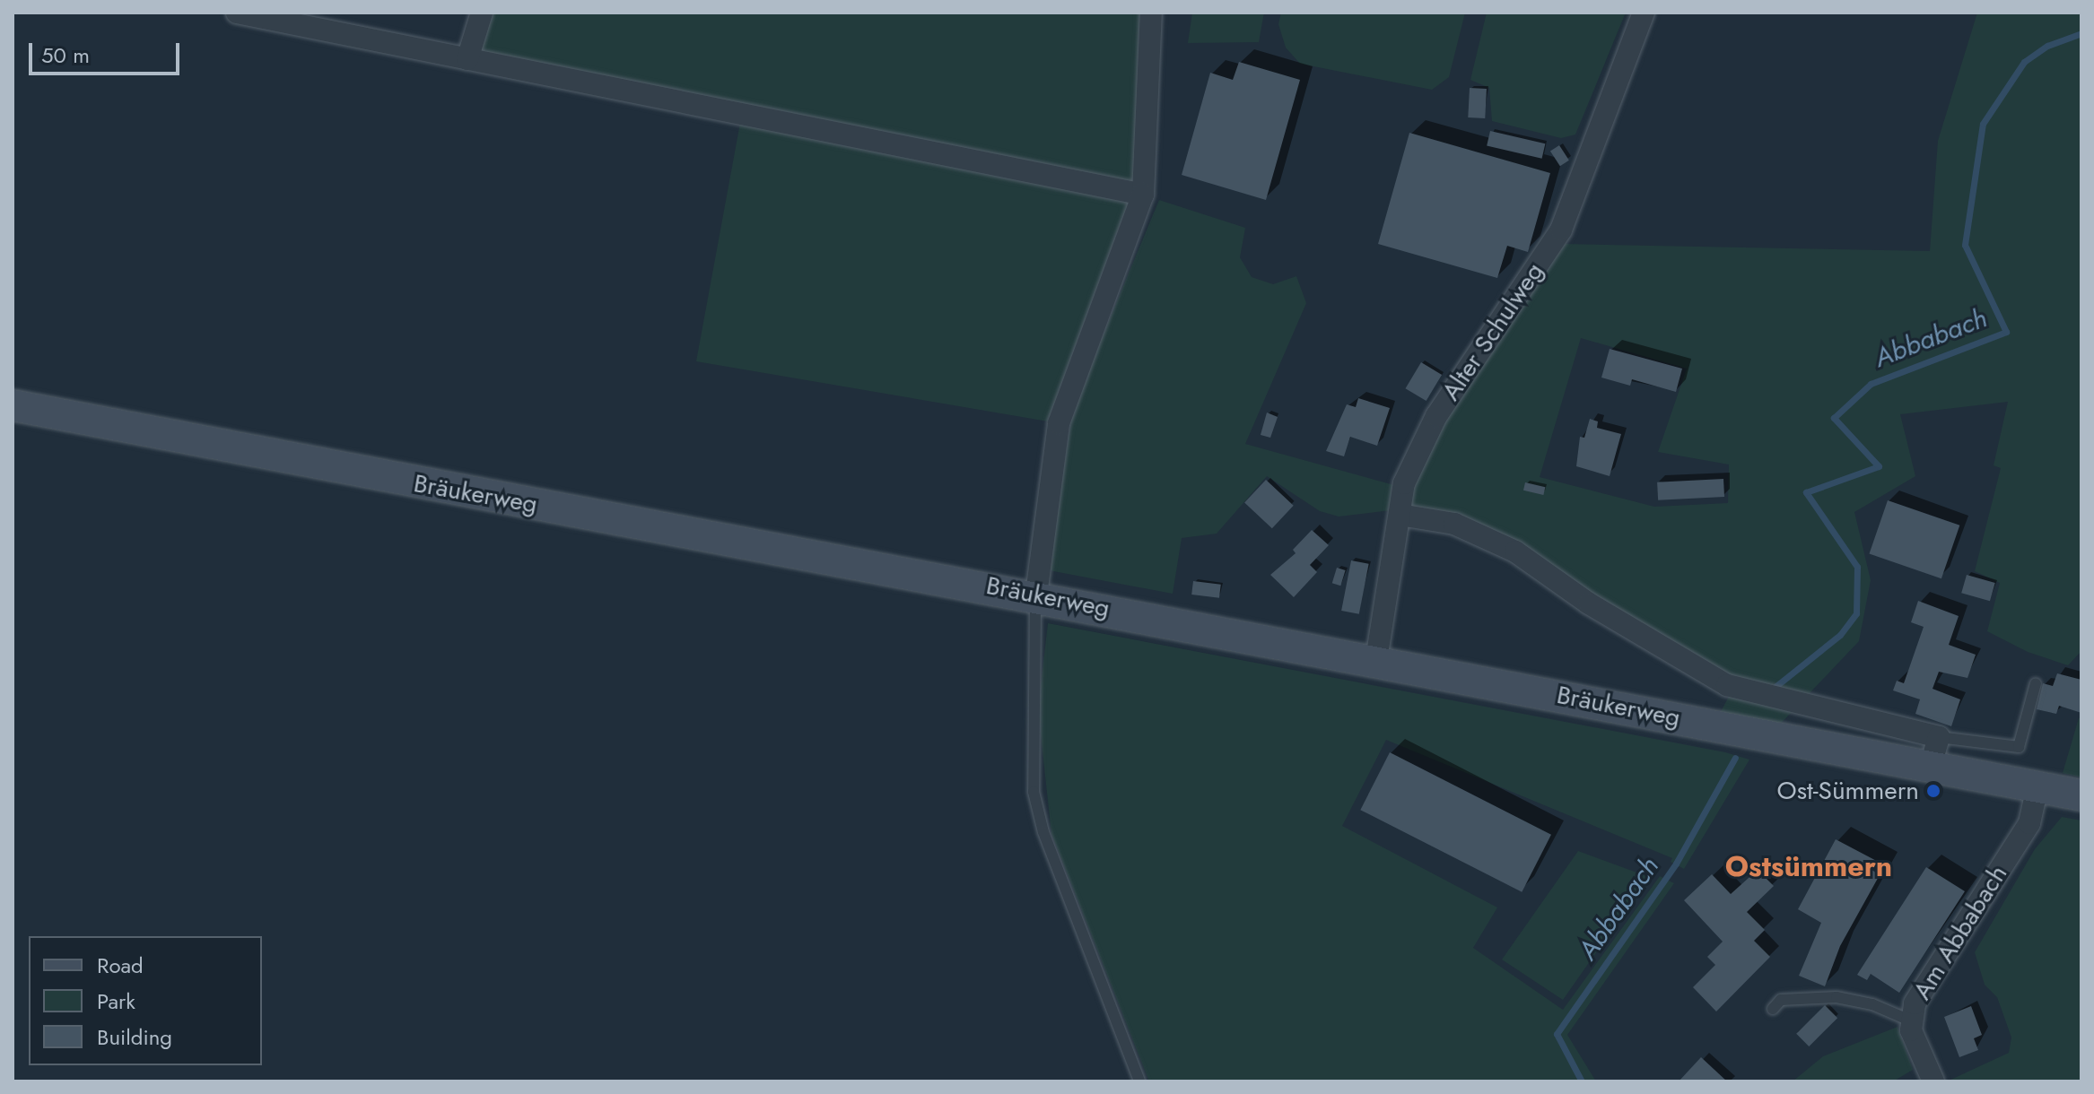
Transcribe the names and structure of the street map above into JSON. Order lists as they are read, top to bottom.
{
  "streets": {
    "main road": ["Bräukerweg"],
    "street": ["Alter Schulweg", "Am Abbabach"]
  },
  "crossings": [
    ["Alter Schulweg", "Bräukerweg"],
    ["Bräukerweg", "Am Abbabach"]
  ],
  "districts": ["Ostsümmern"],
  "water": ["Abbabach"],
  "places": ["Ost-Sümmern"],
  "legend": ["Road", "Park", "Building"],
  "scale_bar": "50 m"
}
